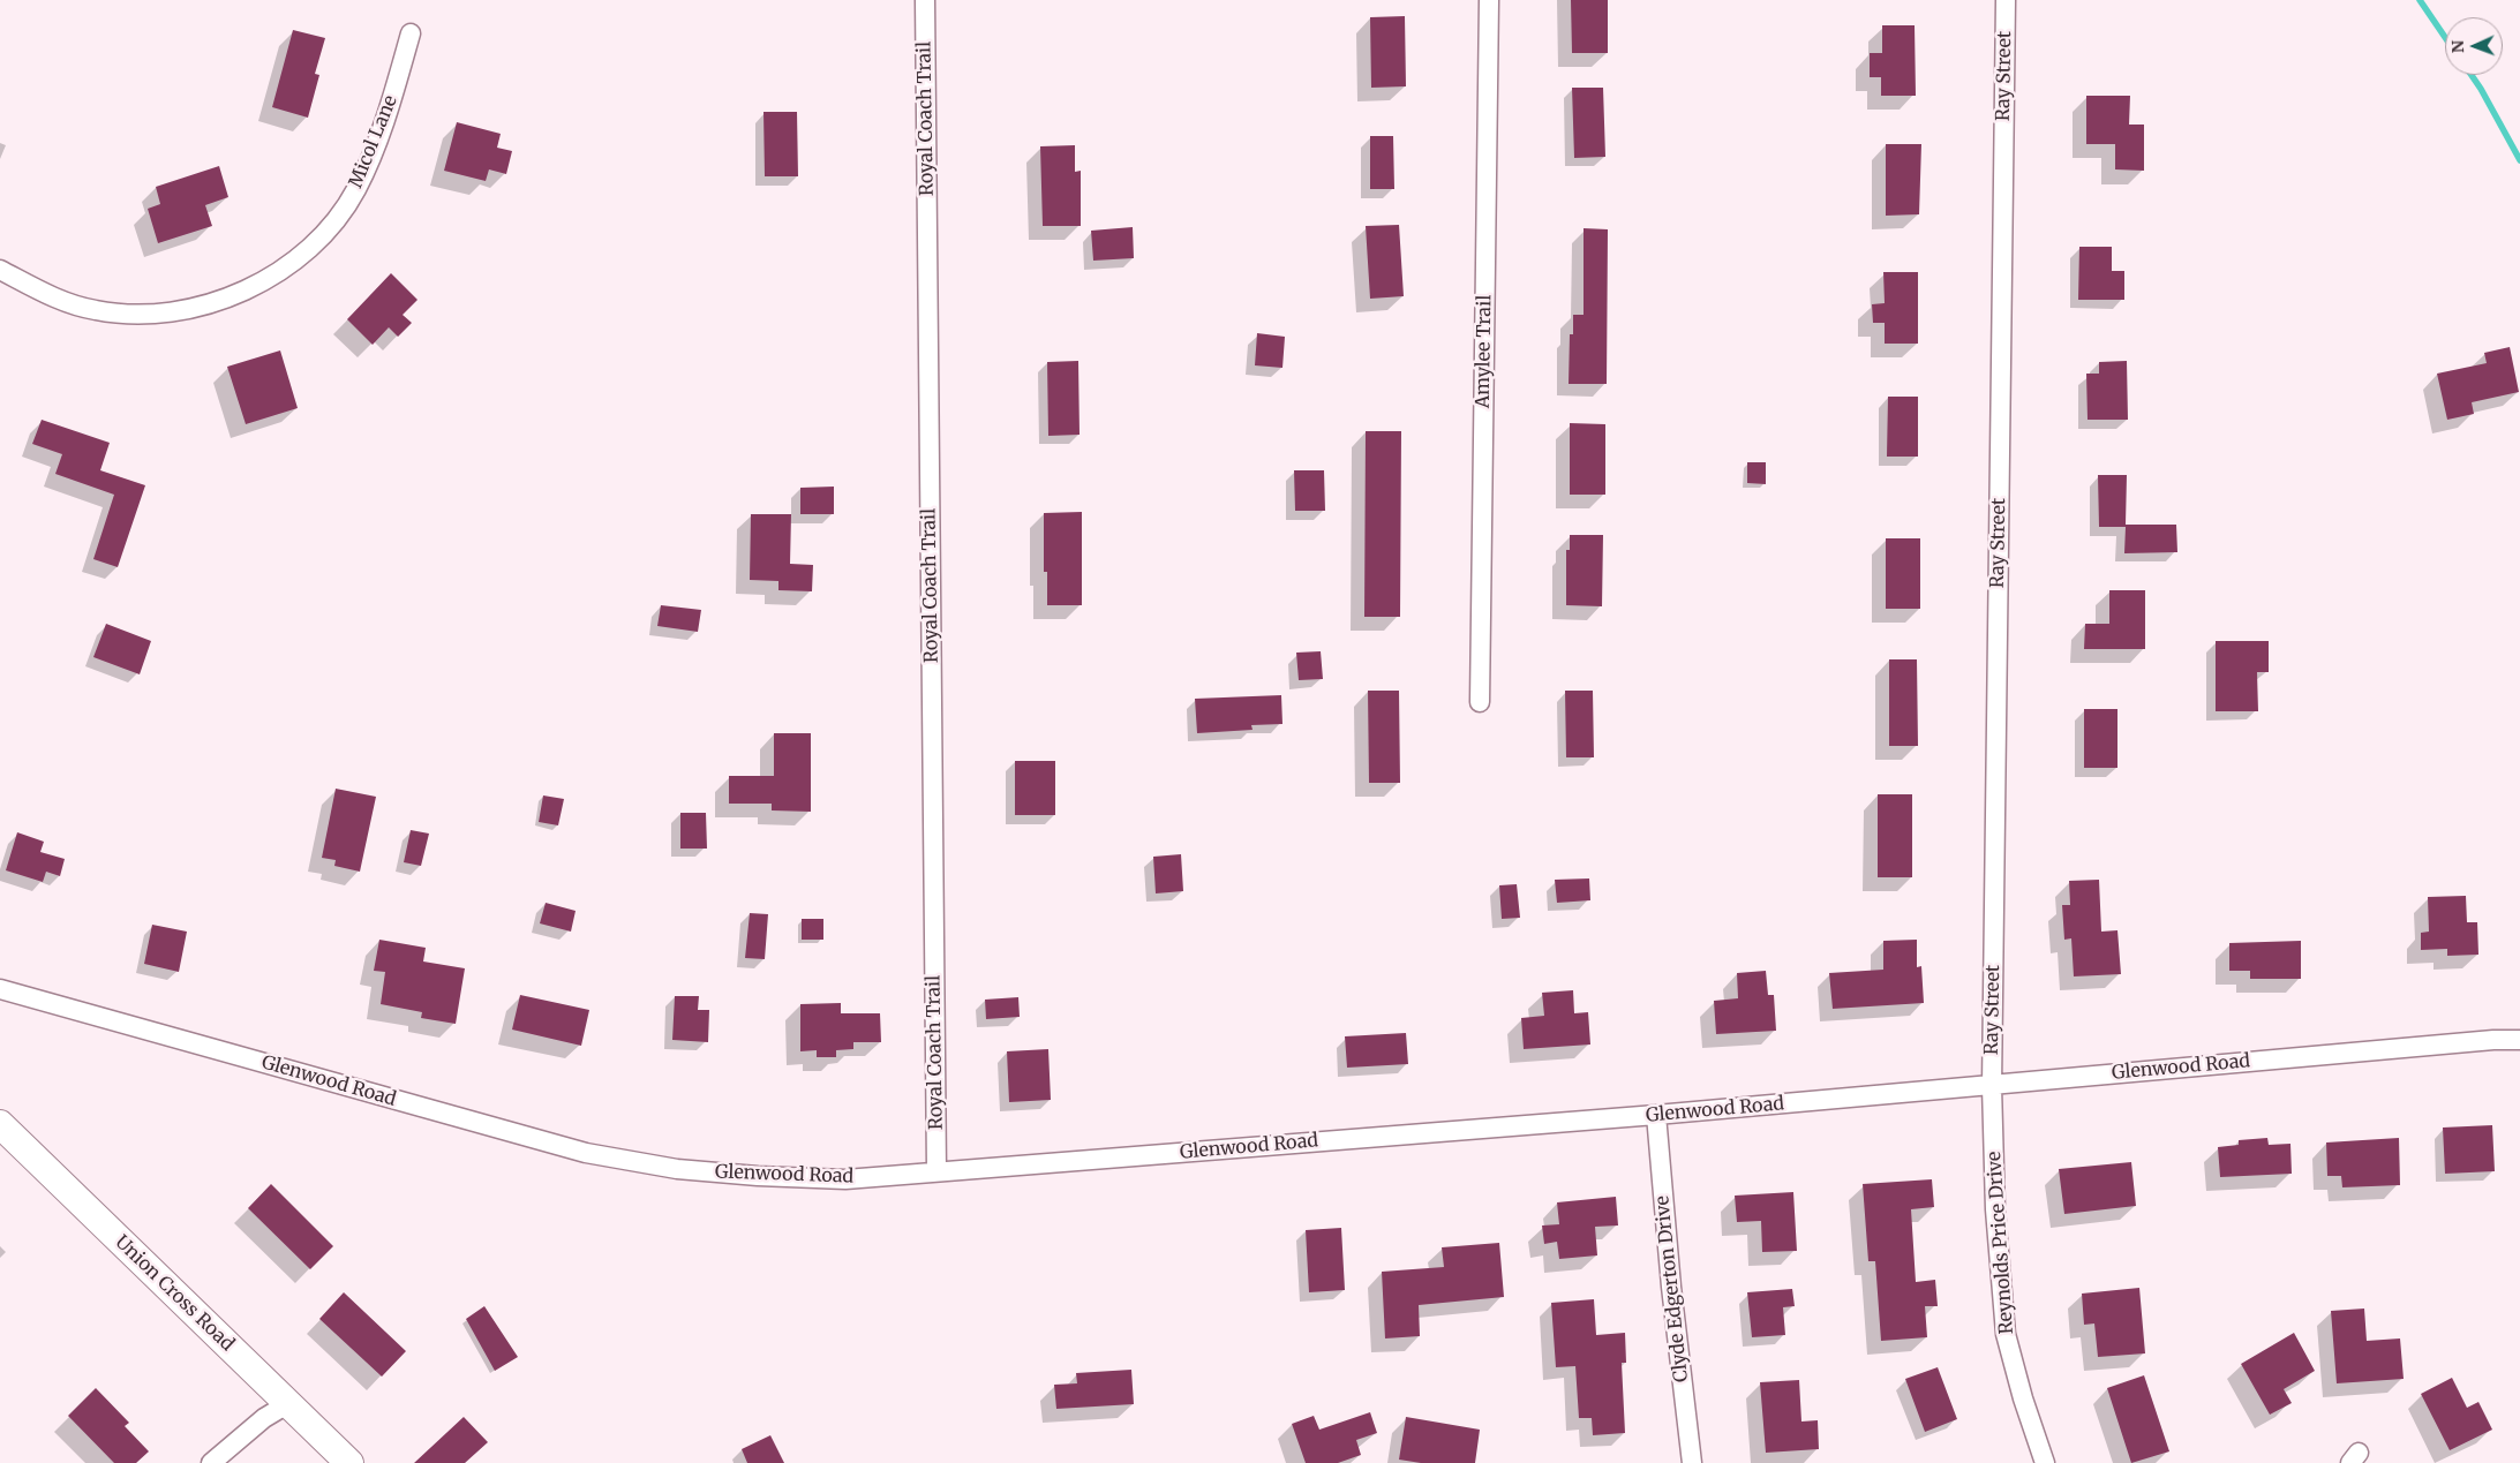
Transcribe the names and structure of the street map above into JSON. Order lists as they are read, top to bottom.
{
  "streets": {
    "main road": ["Union Cross Road"],
    "street": [
      "Ray Street",
      "Royal Coach Trail",
      "Micol Lane",
      "Amylee Trail",
      "Glenwood Road",
      "Reynolds Price Drive",
      "Clyde Edgerton Drive"
    ]
  },
  "crossings": [
    ["Ray Street", "Glenwood Road"],
    ["Ray Street", "Reynolds Price Drive"],
    ["Royal Coach Trail", "Glenwood Road"],
    ["Glenwood Road", "Reynolds Price Drive"],
    ["Glenwood Road", "Clyde Edgerton Drive"]
  ],
  "north": "left"
}
